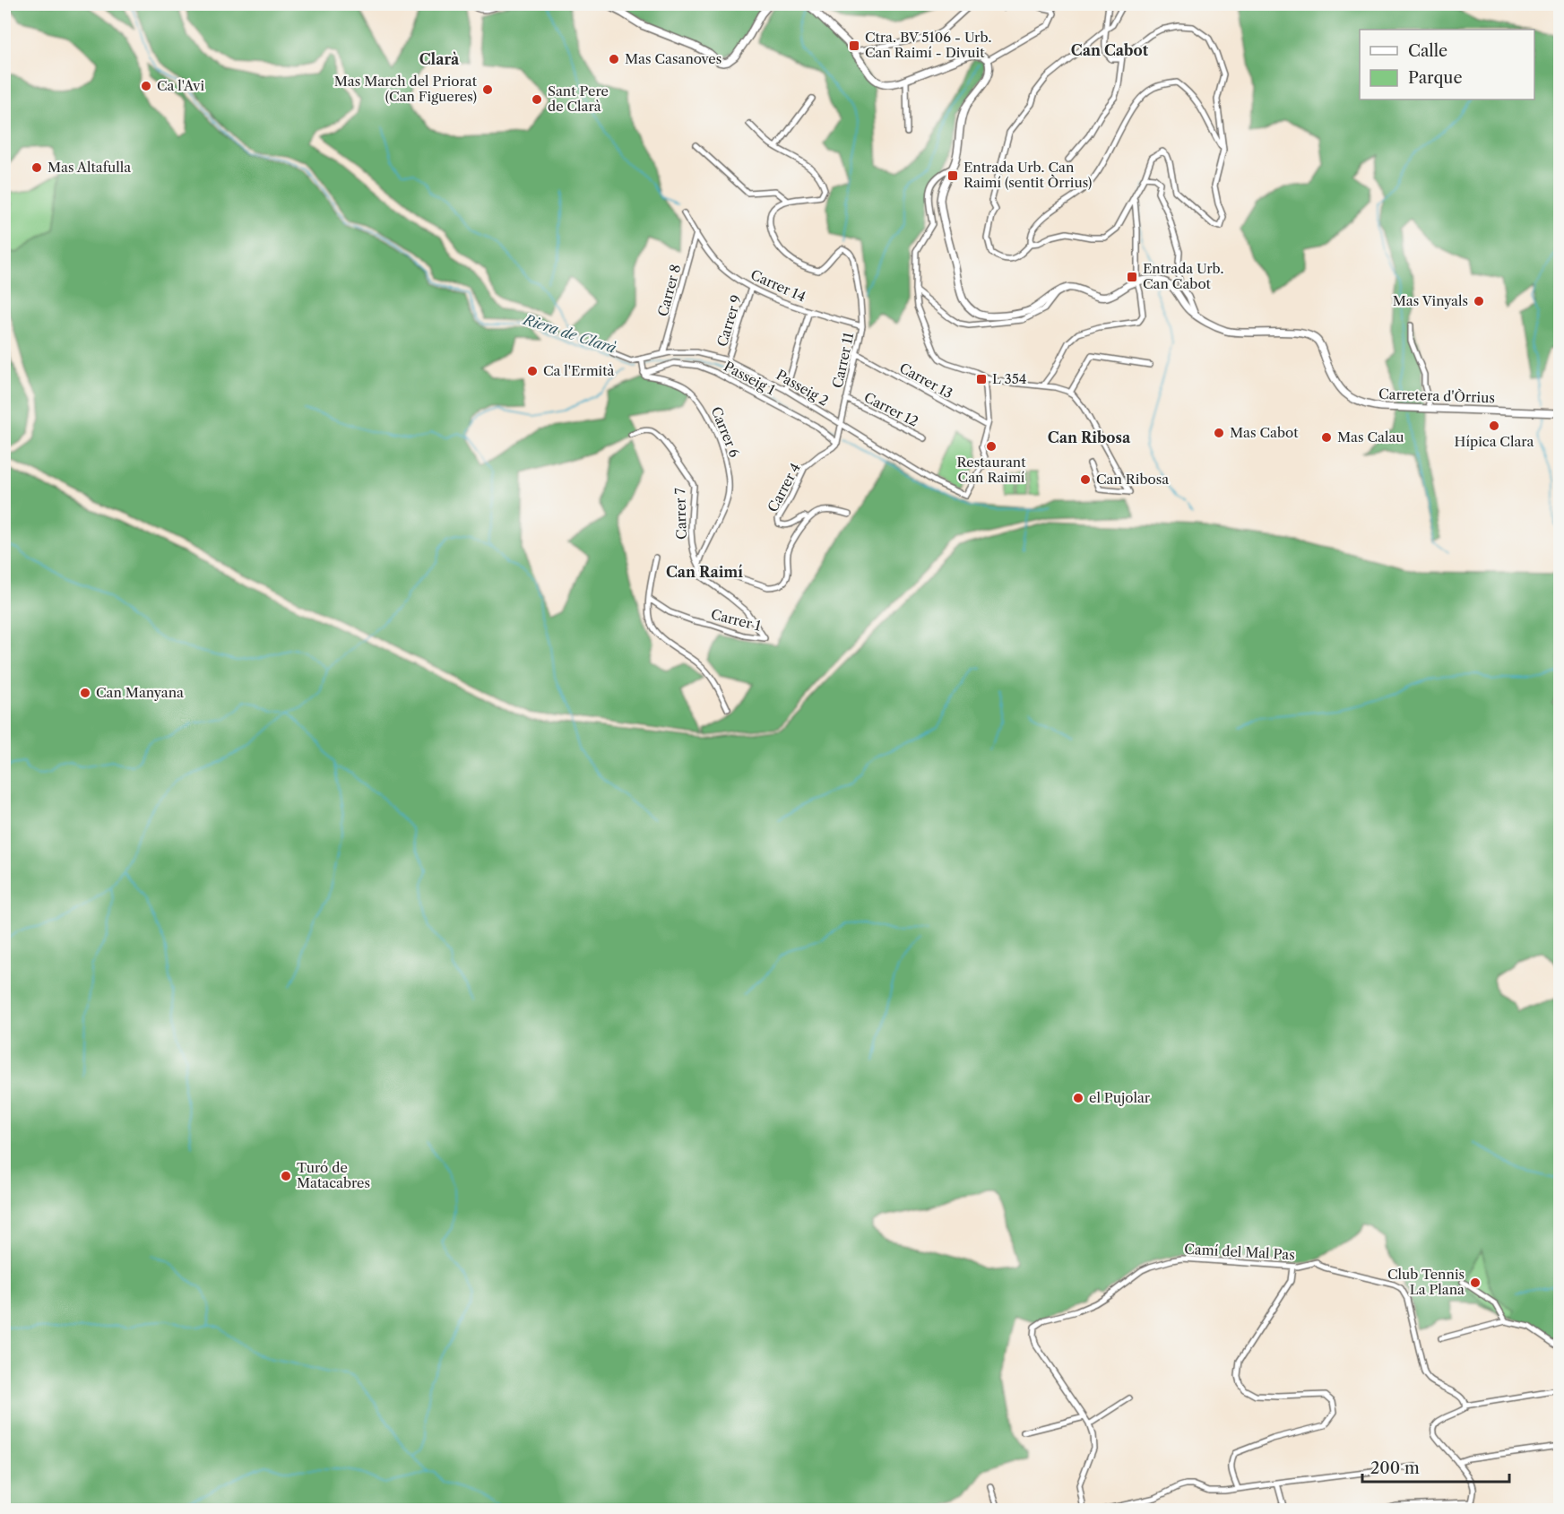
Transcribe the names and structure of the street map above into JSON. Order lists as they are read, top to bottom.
{
  "streets": {
    "street": [
      "Carrer 14",
      "Carrer 8",
      "Carrer 9",
      "Carrer 11",
      "Passeig 1",
      "Carrer 13",
      "Passeig 2",
      "Carretera d'Òrrius",
      "Carrer 12",
      "Carrer 6",
      "Carrer 4",
      "Carrer 7",
      "Carrer 1",
      "Camí del Mal Pas"
    ]
  },
  "crossings": [
    ["Carrer 14", "Carrer 8"],
    ["Carrer 14", "Carrer 9"],
    ["Carrer 14", "Carrer 11"],
    ["Carrer 8", "Passeig 2"],
    ["Carrer 9", "Passeig 2"],
    ["Carrer 11", "Passeig 1"],
    ["Carrer 11", "Carrer 13"],
    ["Carrer 11", "Passeig 2"],
    ["Carrer 11", "Carrer 12"],
    ["Carrer 11", "Carrer 4"],
    ["Passeig 1", "Carrer 6"],
    ["Passeig 1", "Carrer 4"],
    ["Carrer 13", "Passeig 2"],
    ["Carrer 6", "Carrer 7"]
  ],
  "districts": [
    "Can Cabot",
    "Clarà",
    "Can Ribosa",
    "Can Raimí"
  ],
  "water": ["Riera de Clarà"],
  "places": {
    "transit": [
      "Ctra. BV 5106 - Urb. Can Raimí - Divuit",
      "Entrada Urb. Can Raimí (sentit Òrrius)",
      "Entrada Urb. Can Cabot",
      "L 354"
    ],
    "other": [
      "Mas Casanoves",
      "Ca l'Avi",
      "Mas March del Priorat (Can Figueres)",
      "Sant Pere de Clarà",
      "Mas Altafulla",
      "Mas Vinyals",
      "Ca l'Ermità",
      "Hípica Clara",
      "Mas Cabot",
      "Mas Calau",
      "Restaurant Can Raimí",
      "Can Ribosa",
      "Can Manyana",
      "el Pujolar",
      "Turó de Matacabres",
      "Club Tennis La Plana"
    ]
  },
  "legend": ["Calle", "Parque"],
  "scale_bar": "200 m"
}
